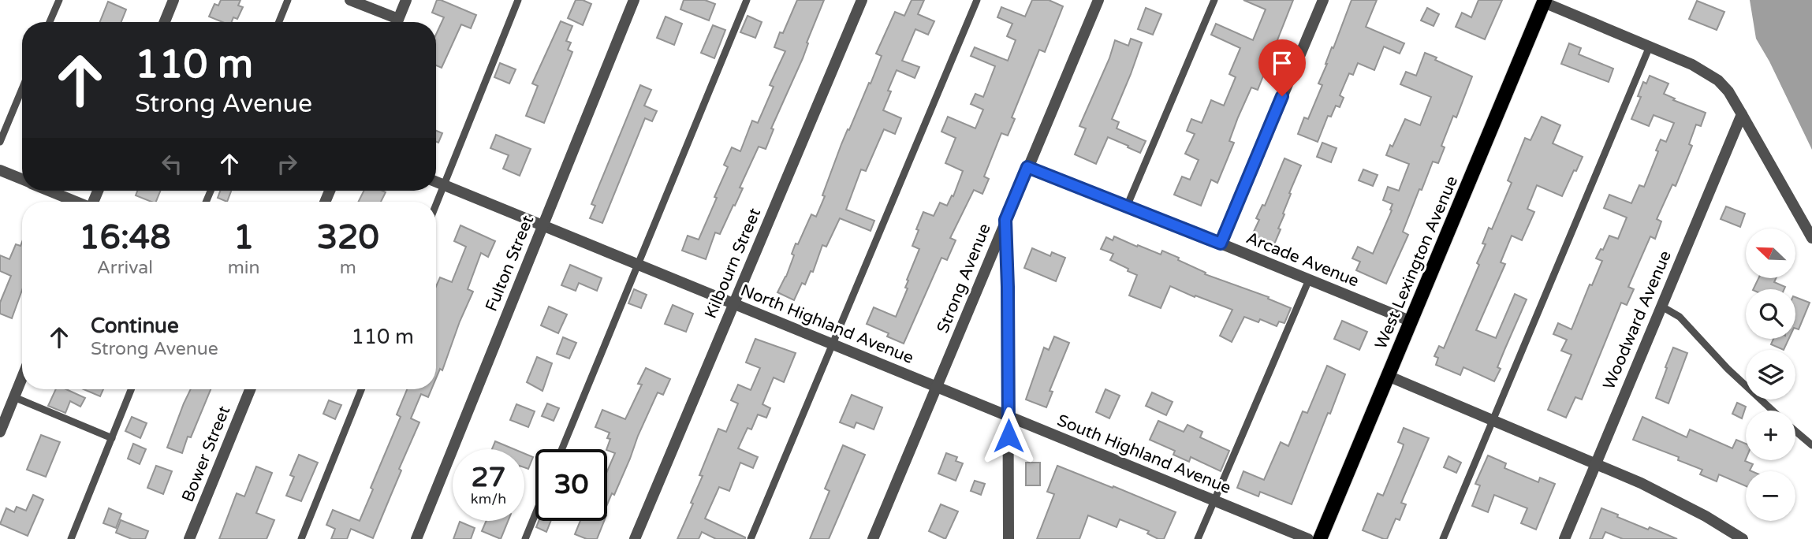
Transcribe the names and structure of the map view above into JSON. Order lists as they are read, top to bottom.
{
  "streets": {
    "main road": ["West Lexington Avenue"],
    "street": [
      "Arcade Avenue",
      "Fulton Street",
      "Kilbourn Street",
      "Strong Avenue",
      "Woodward Avenue",
      "North Highland Avenue",
      "Bower Street",
      "South Highland Avenue"
    ]
  },
  "crossings": [
    ["Arcade Avenue", "West Lexington Avenue"],
    ["Arcade Avenue", "Strong Avenue"],
    ["Fulton Street", "North Highland Avenue"],
    ["Kilbourn Street", "North Highland Avenue"],
    ["Strong Avenue", "North Highland Avenue"],
    ["Strong Avenue", "South Highland Avenue"],
    ["North Highland Avenue", "South Highland Avenue"]
  ],
  "north": "top left",
  "page": {
    "turn": ["110 m", "Strong Avenue"],
    "eta": [
      "16:48",
      "Arrival",
      "1",
      "min",
      "320",
      "m"
    ],
    "map_buttons": ["+", "−"],
    "list": [
      {
        "name": "Continue",
        "note": "Strong Avenue",
        "value": "110 m"
      }
    ],
    "speed": "27 km/h",
    "limit": "30"
  }
}
